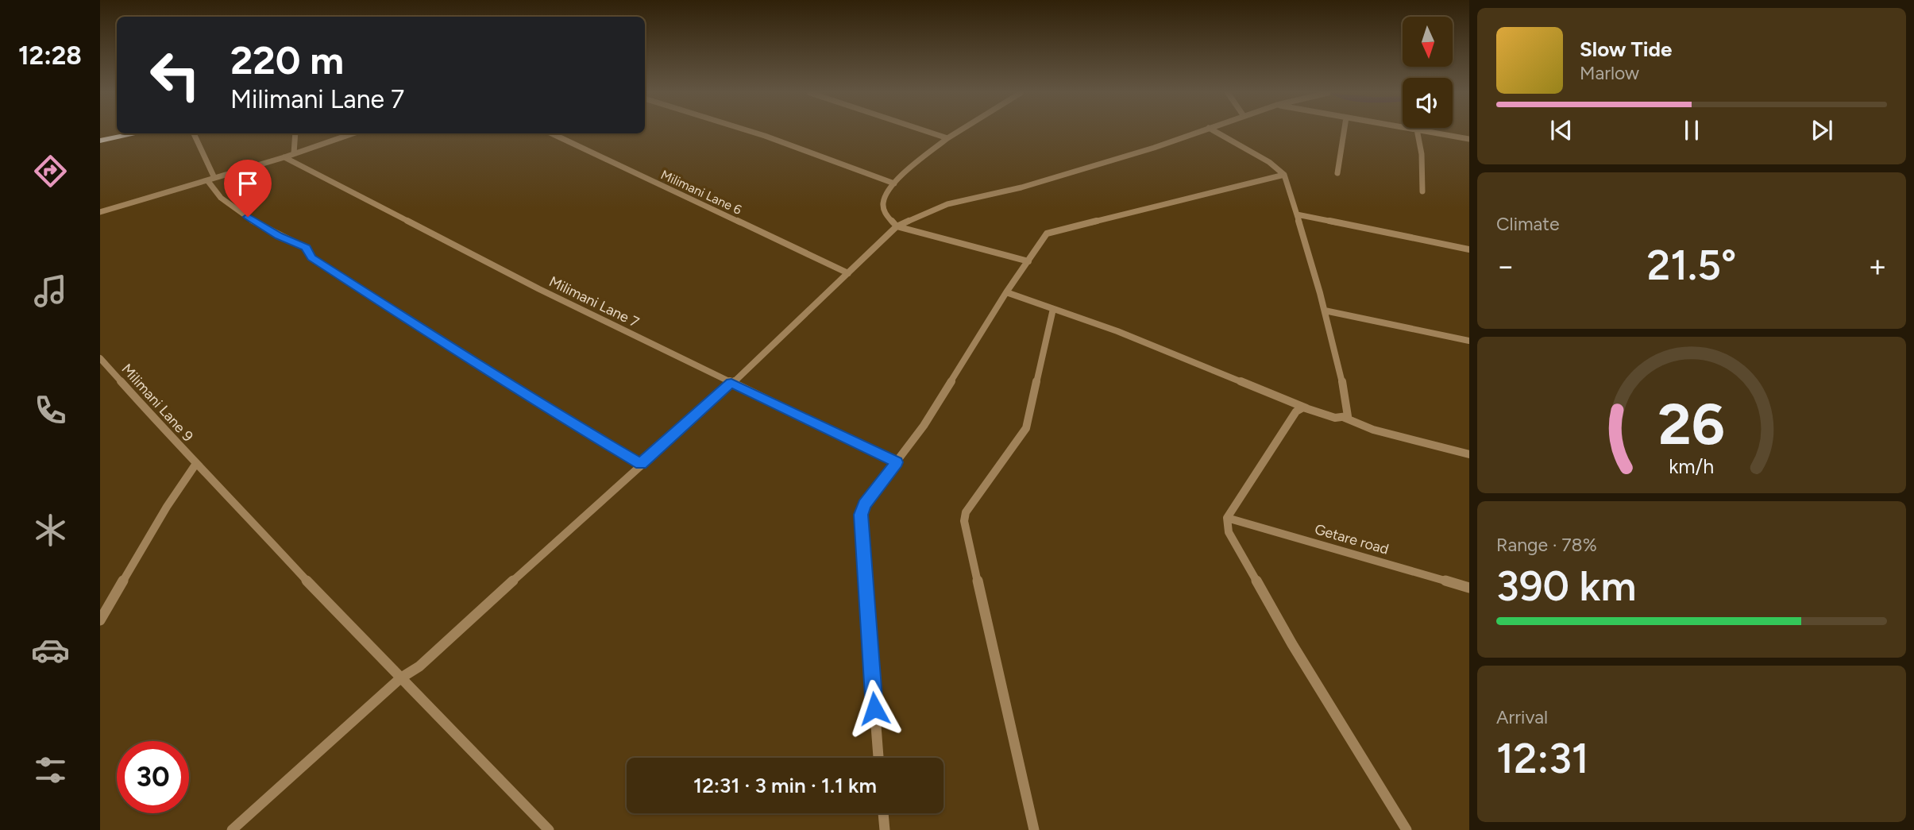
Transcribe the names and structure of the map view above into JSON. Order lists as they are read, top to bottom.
{
  "streets": {
    "street": [
      "Milimani Lane 6",
      "Milimani Lane 7",
      "Milimani Lane 9",
      "Getare road"
    ]
  },
  "north": "bottom",
  "page": {
    "tabs": "12:28",
    "turn": ["220 m", "Milimani Lane 7"],
    "song": ["Slow Tide", "Marlow"],
    "tile": [
      "Climate",
      ["Range · 78%", "390 km"],
      ["Arrival", "12:31"]
    ],
    "heat": ["−", "21.5°", "+"],
    "limit": "30",
    "trip": "12:31 · 3 min · 1.1 km",
    "gauge": ["26", "km/h"]
  }
}
